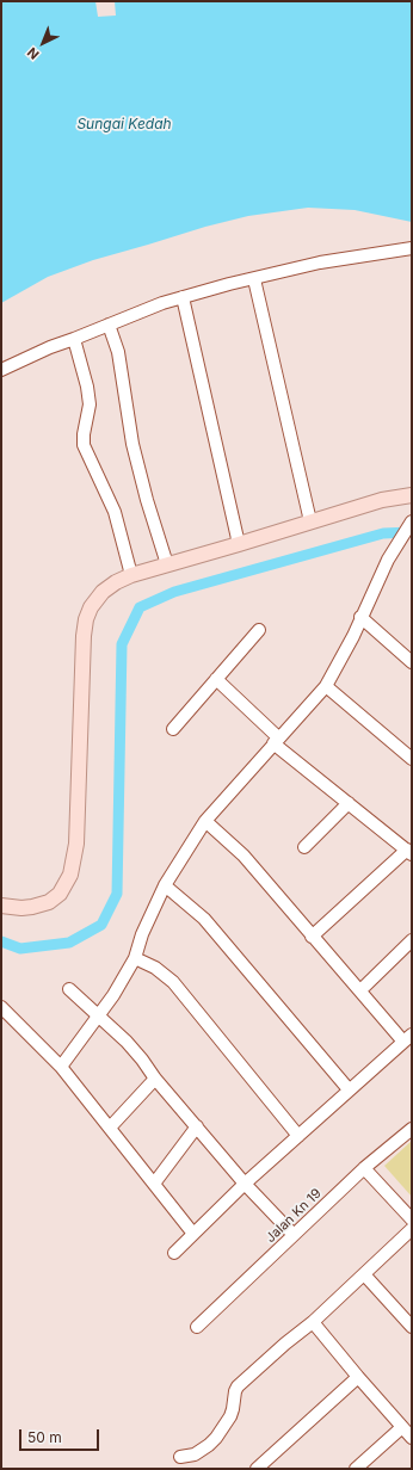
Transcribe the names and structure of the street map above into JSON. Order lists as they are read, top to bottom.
{
  "streets": {
    "street": ["Jalan Kn 19"]
  },
  "water": ["Sungai Kedah"],
  "scale_bar": "50 m",
  "north": "bottom left"
}
